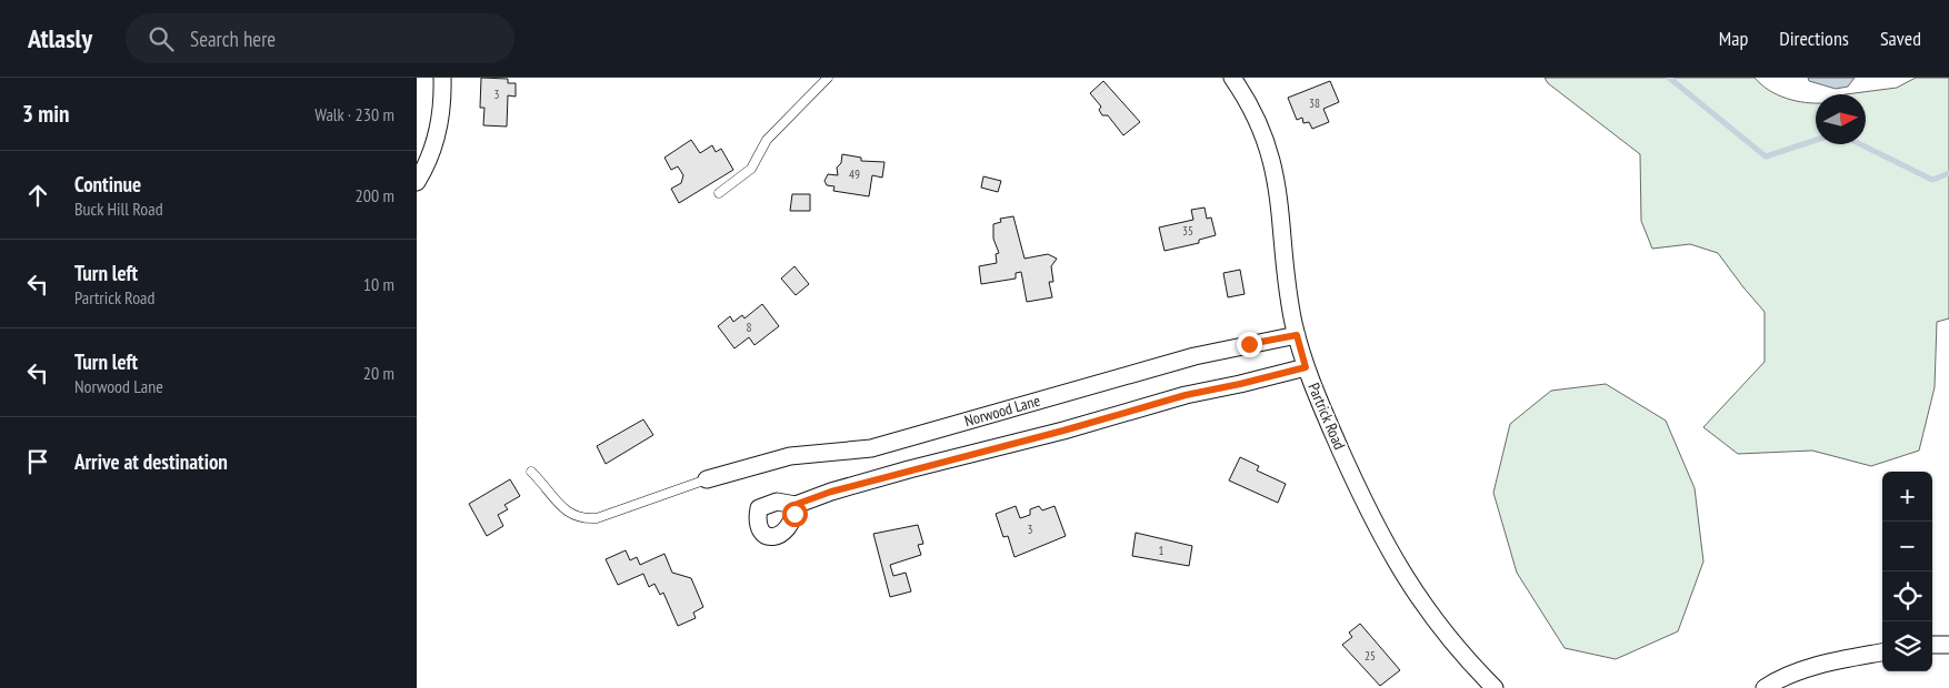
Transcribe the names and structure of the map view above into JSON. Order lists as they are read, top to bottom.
{
  "streets": {
    "street": ["Norwood Lane", "Partrick Road"]
  },
  "crossings": [
    ["Norwood Lane", "Partrick Road"]
  ],
  "house_numbers": [
    "3",
    "38",
    "49",
    "35",
    "8",
    "3",
    "1",
    "25"
  ],
  "north": "right",
  "page": {
    "header": "Atlasly",
    "search": "Search here",
    "nav": ["Map", "Directions", "Saved"],
    "heading": ["3 min", "Walk · 230 m"],
    "list": [
      ["Continue", "Buck Hill Road", "200 m"],
      ["Turn left", "Partrick Road", "10 m"],
      ["Turn left", "Norwood Lane", "20 m"],
      "Arrive at destination"
    ],
    "map_buttons": ["+", "−"]
  }
}
